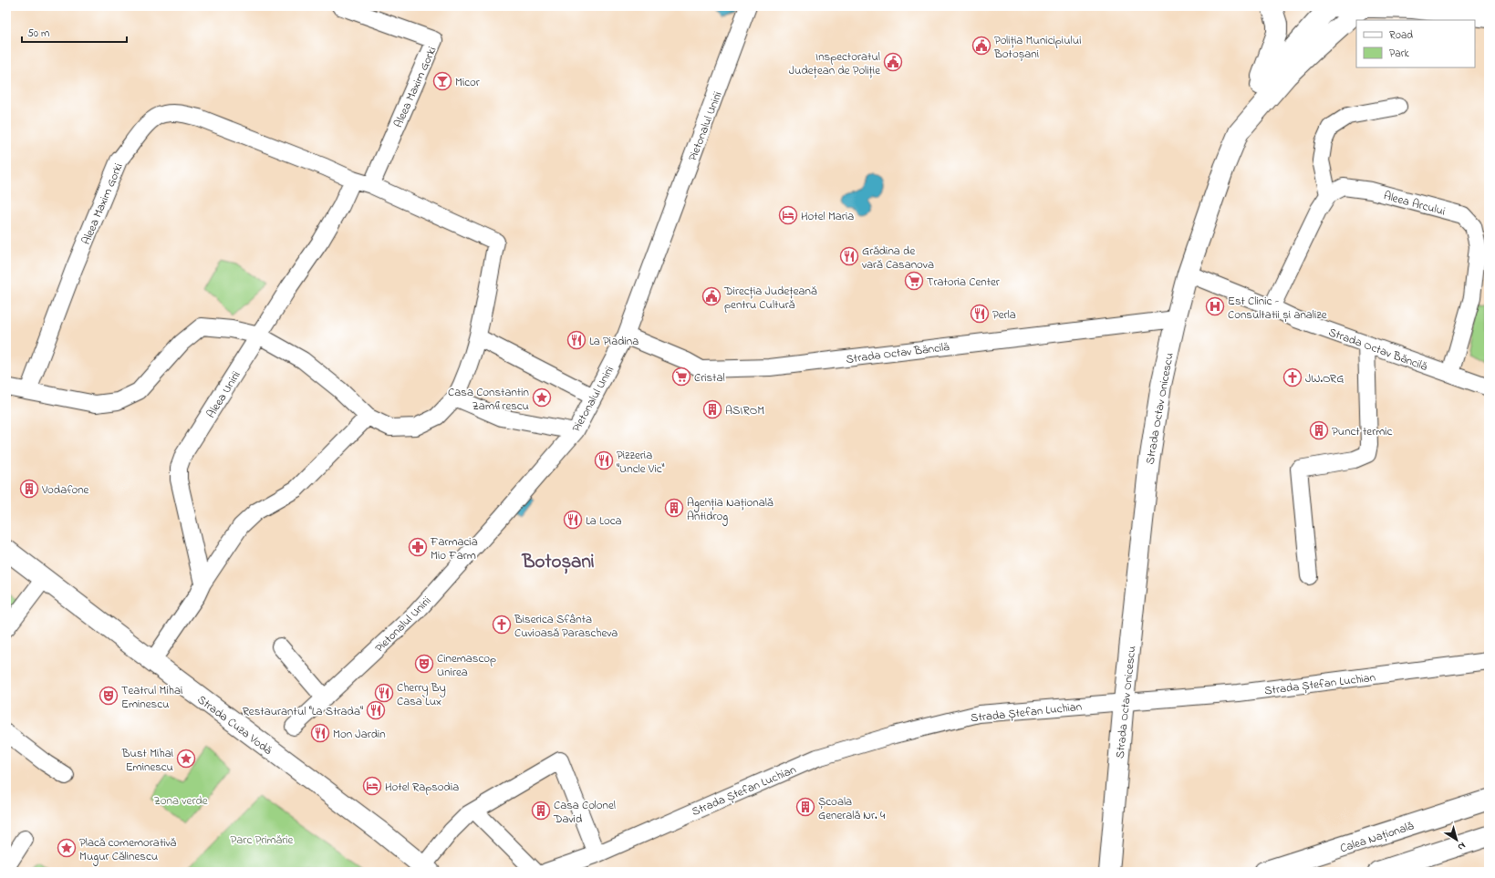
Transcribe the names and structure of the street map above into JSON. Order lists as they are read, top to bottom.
{
  "streets": {
    "street": [
      "Aleea Maxim Gorki",
      "Pietonalul Unirii",
      "Aleea Arcului",
      "Strada Octav Băncilă",
      "Aleea Unirii",
      "Strada Octav Onicescu",
      "Strada Ștefan Luchian",
      "Strada Cuza Vodă",
      "Calea Națională"
    ]
  },
  "crossings": [
    ["Aleea Maxim Gorki", "Aleea Unirii"],
    ["Pietonalul Unirii", "Strada Octav Băncilă"],
    ["Aleea Arcului", "Strada Octav Băncilă"],
    ["Strada Octav Băncilă", "Strada Octav Onicescu"],
    ["Strada Octav Onicescu", "Strada Ștefan Luchian"]
  ],
  "districts": ["Botoșani"],
  "parks": ["Zona verde", "Parc Primărie"],
  "places": {
    "public building": ["Poliția Municipiului Botoșani", "Inspectoratul Județean de Poliție", "Direcția Județeană pentru Cultură"],
    "bar": ["Micor"],
    "hotel": ["Hotel Maria", "Hotel Rapsodia"],
    "restaurant": [
      "Grădina de vară Casanova",
      "Perla",
      "La Piadina",
      "Pizzeria \"Uncle Vic\"",
      "La Loca",
      "Cherry By Casa Lux",
      "Restaurantul \"La Strada\"",
      "Mon Jardin"
    ],
    "supermarket": ["Tratoria Center", "Cristal"],
    "hospital": ["Est Clinic - Consultatii și analize"],
    "church": ["JW.ORG", "Biserica Sfânta Cuvioasă Parascheva"],
    "place": ["Casa Constantin Zamfirescu", "Bust Mihai Eminescu", "Placă comemorativă Mugur Călinescu"],
    "building": [
      "ASIROM",
      "Punct termic",
      "Vodafone",
      "Agenția Națională Antidrog",
      "Școala Generală Nr. 4",
      "Casa Colonel David"
    ],
    "pharmacy": ["Farmacia Mio Farm"],
    "theatre": ["Cinemascop Unirea", "Teatrul Mihai Eminescu"]
  },
  "legend": ["Road", "Park"],
  "scale_bar": "50 m",
  "north": "bottom right"
}
